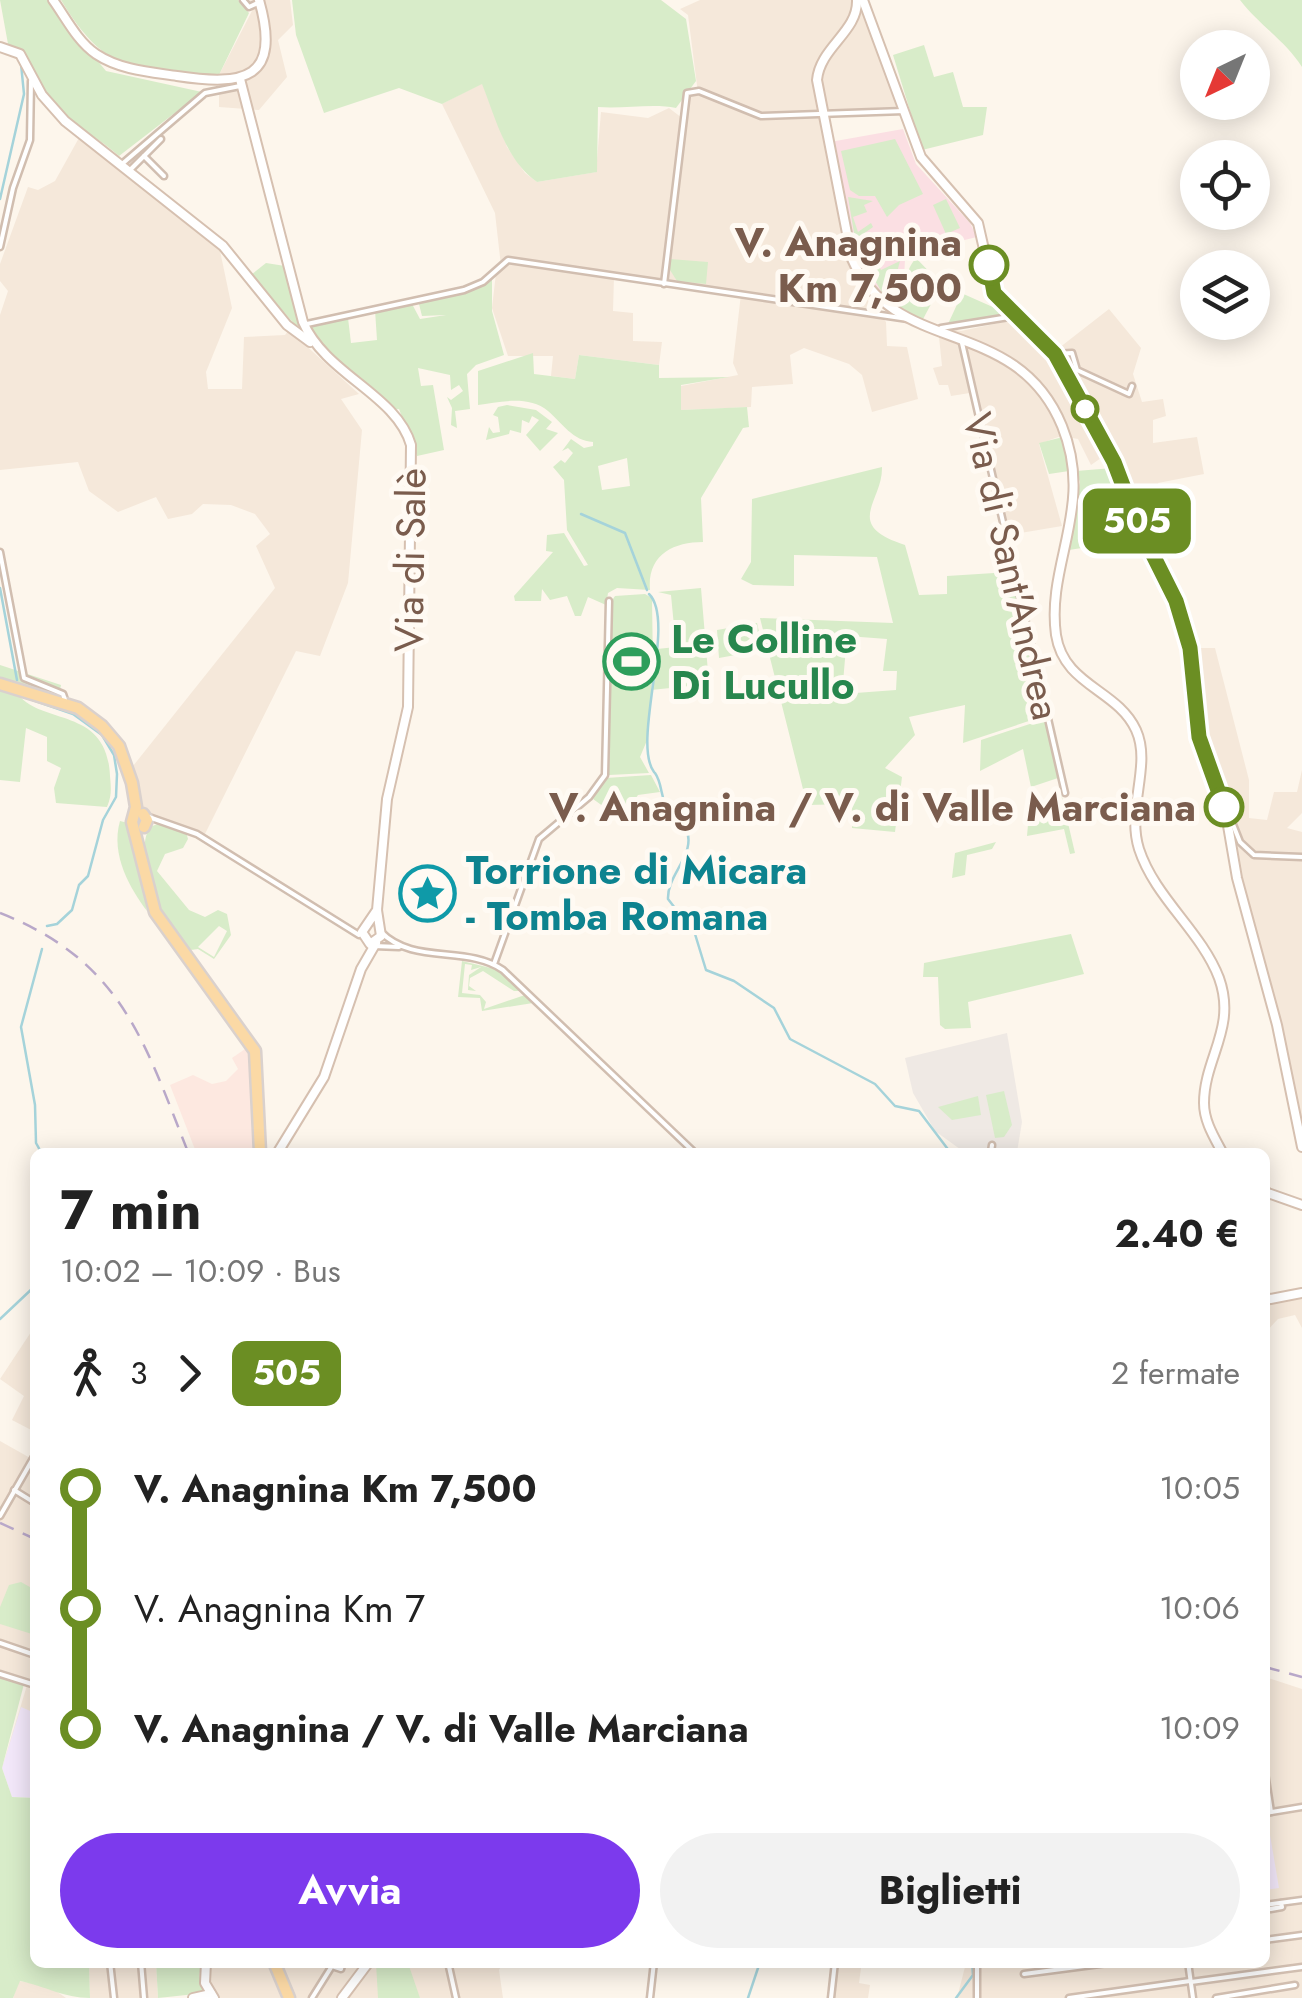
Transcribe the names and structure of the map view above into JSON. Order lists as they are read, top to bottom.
{
  "streets": {
    "main road": ["Via di Salè"],
    "street": ["Via di Sant'Andrea"]
  },
  "places": {
    "other": ["V. Anagnina Km 7,500", "V. Anagnina / V. di Valle Marciana"],
    "sports": ["Le Colline Di Lucullo"],
    "place": ["Torrione di Micara - Tomba Romana"]
  },
  "lines": ["bus line 505"],
  "north": "bottom left",
  "page": {
    "on_map": "505",
    "heading": ["7 min", "10:02 – 10:09 · Bus", "2.40 €"],
    "legs": ["3", "505", "2 fermate"],
    "list": [
      {
        "name": "V. Anagnina Km 7,500",
        "value": "10:05"
      },
      {
        "name": "V. Anagnina Km 7",
        "value": "10:06"
      },
      {
        "name": "V. Anagnina / V. di Valle Marciana",
        "value": "10:09"
      }
    ],
    "buttons": ["Avvia", "Biglietti"]
  }
}
